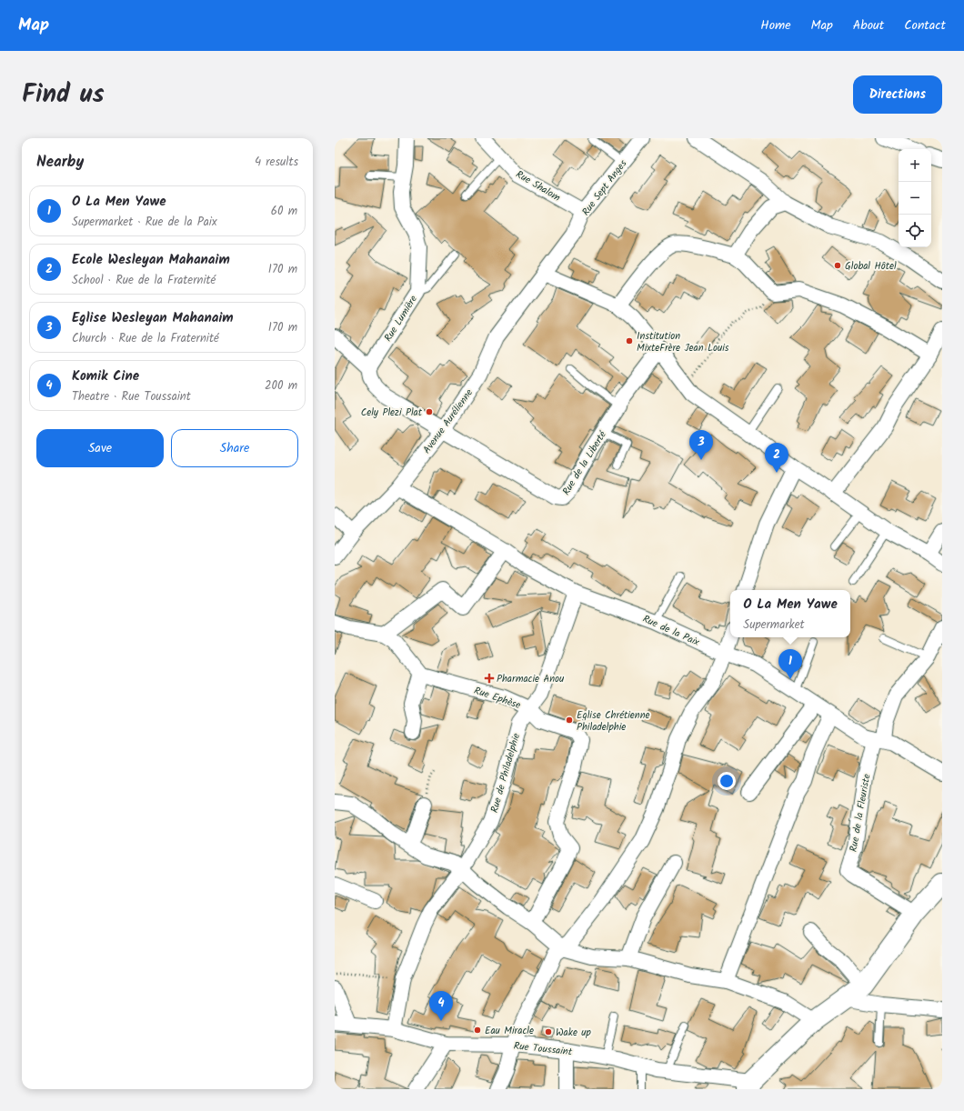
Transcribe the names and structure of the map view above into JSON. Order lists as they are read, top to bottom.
{
  "streets": {
    "street": [
      "Rue Shalom",
      "Rue Sept Anges",
      "Rue Lumière",
      "Avenue Aurélienne",
      "Rue de la Liberté",
      "Rue de la Paix",
      "Rue Ephèse",
      "Rue de Philadelphie",
      "Rue de la Fleuriste",
      "Rue Toussaint"
    ]
  },
  "crossings": [
    ["Rue Shalom", "Rue Sept Anges"],
    ["Rue Sept Anges", "Avenue Aurélienne"],
    ["Avenue Aurélienne", "Rue de la Liberté"],
    ["Avenue Aurélienne", "Rue de la Paix"],
    ["Rue de la Paix", "Rue de Philadelphie"],
    ["Rue de la Paix", "Rue de la Fleuriste"],
    ["Rue Ephèse", "Rue de Philadelphie"],
    ["Rue de Philadelphie", "Rue Toussaint"]
  ],
  "places": {
    "other": [
      "Global Hôtel",
      "Institution MixteFrère Jean Louis",
      "Cely Plezi Plat",
      "Eglise Chrétienne Philadelphie",
      "Eau Miracle",
      "Wake up"
    ],
    "health": ["Pharmacie Anou"]
  },
  "page": {
    "header": "Map",
    "nav": [
      "Home",
      "Map",
      "About",
      "Contact"
    ],
    "title": "Find us",
    "buttons": [
      "Directions",
      ["Save", "Share"]
    ],
    "heading": ["Nearby", "4 results"],
    "map_buttons": ["+", "−"],
    "list": [
      {
        "mark": "1",
        "name": "O La Men Yawe",
        "note": "Supermarket · Rue de la Paix",
        "value": "60 m"
      },
      {
        "mark": "2",
        "name": "Ecole Wesleyan Mahanaim",
        "note": "School · Rue de la Fraternité",
        "value": "170 m"
      },
      {
        "mark": "3",
        "name": "Eglise Wesleyan Mahanaim",
        "note": "Church · Rue de la Fraternité",
        "value": "170 m"
      },
      {
        "mark": "4",
        "name": "Komik Cine",
        "note": "Theatre · Rue Toussaint",
        "value": "200 m"
      }
    ],
    "pins": [
      "3",
      "2",
      "1",
      "4"
    ],
    "popup": ["O La Men Yawe", "Supermarket"]
  }
}
